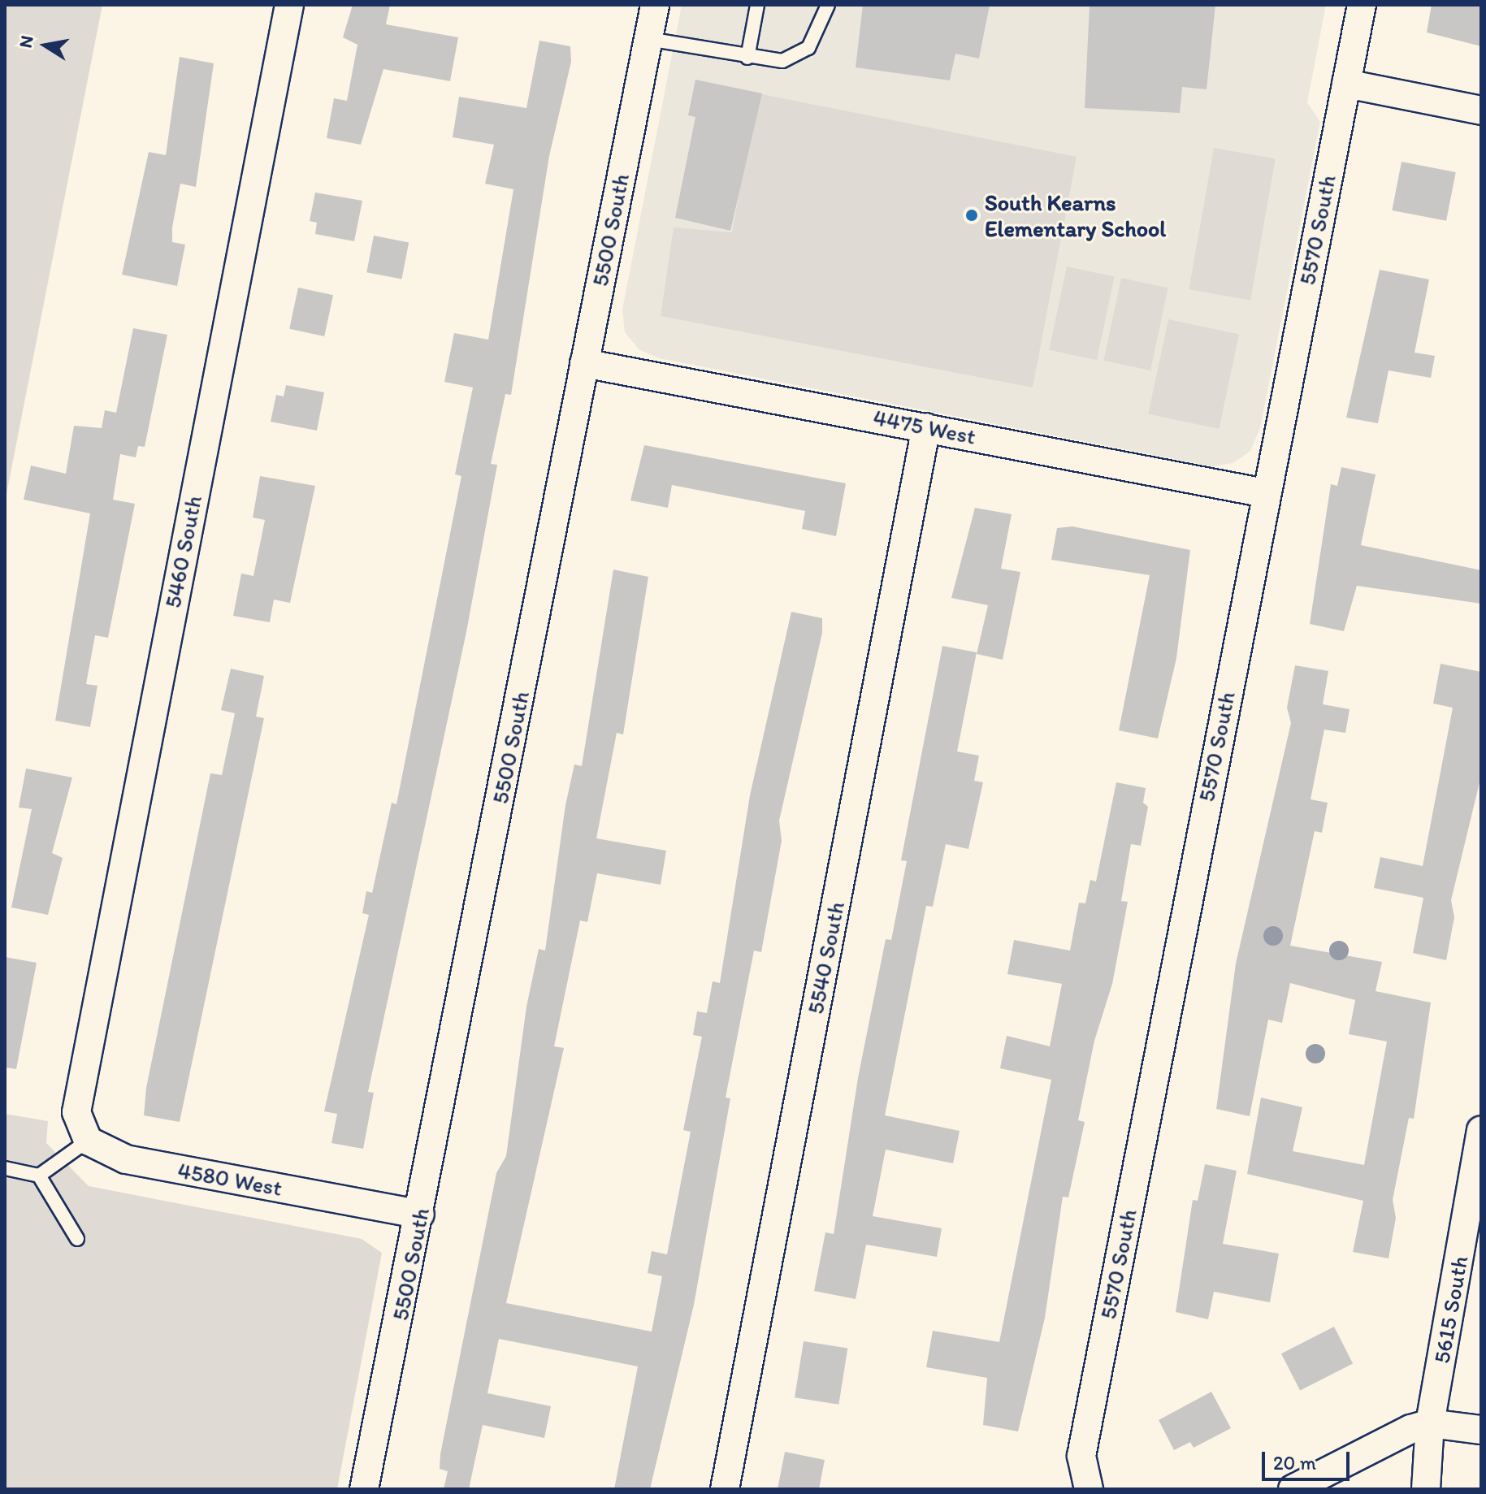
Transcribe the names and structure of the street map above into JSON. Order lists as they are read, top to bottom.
{
  "streets": {
    "street": [
      "5500 South",
      "5570 South",
      "4475 West",
      "5460 South",
      "5540 South",
      "4580 West",
      "5615 South"
    ]
  },
  "crossings": [
    ["5500 South", "4475 West"],
    ["5500 South", "4580 West"],
    ["5570 South", "4475 West"],
    ["4475 West", "5540 South"],
    ["5460 South", "4580 West"]
  ],
  "places": ["South Kearns Elementary School"],
  "scale_bar": "20 m",
  "north": "left"
}
